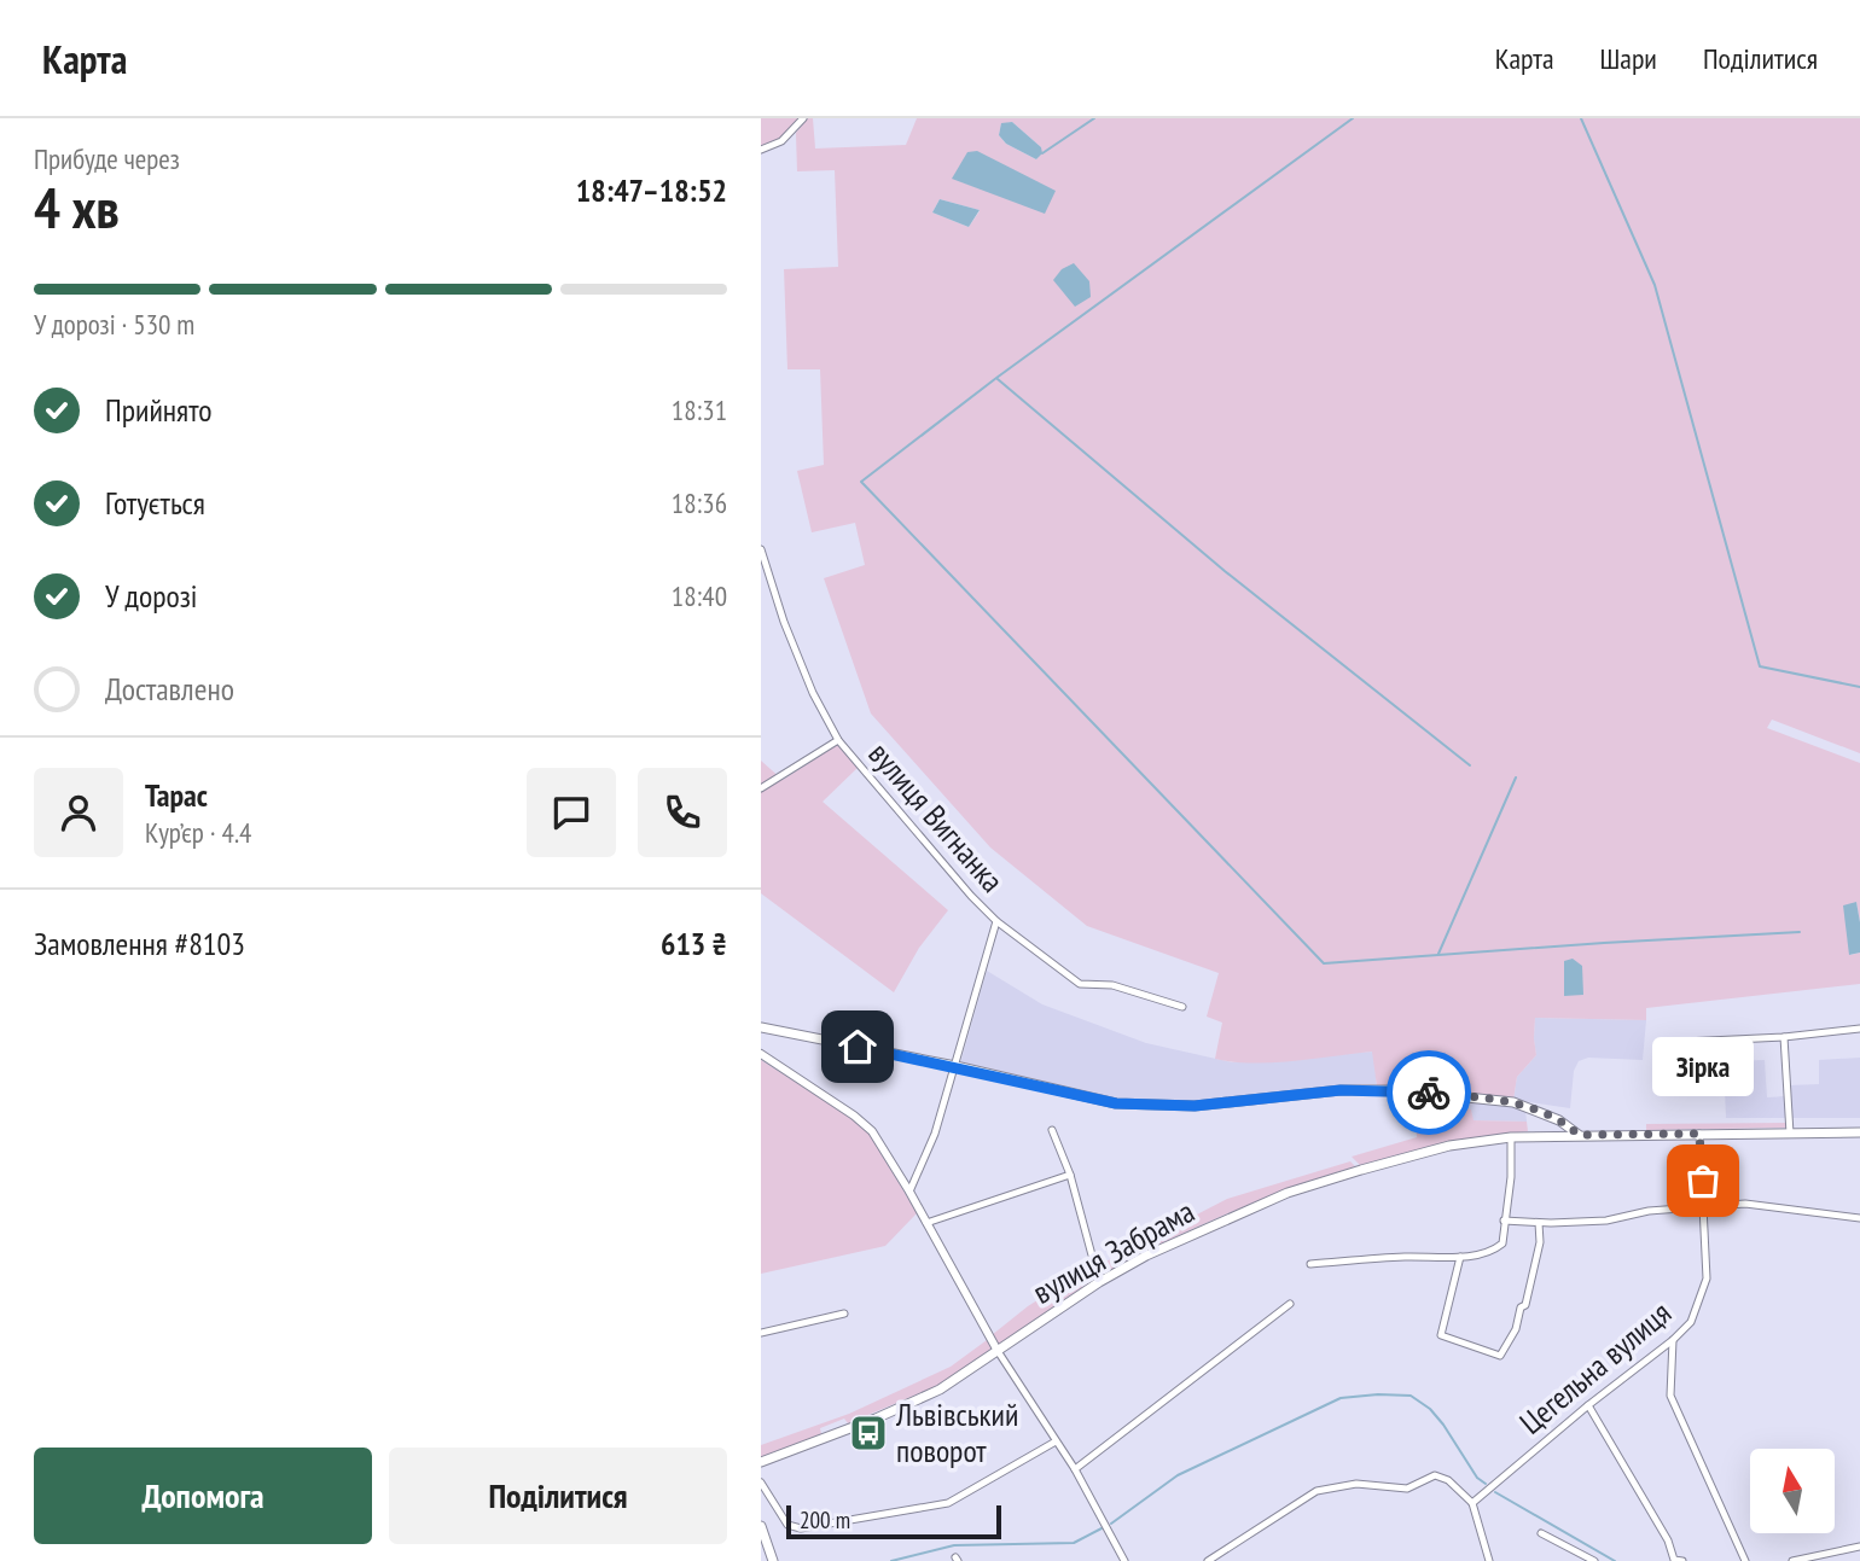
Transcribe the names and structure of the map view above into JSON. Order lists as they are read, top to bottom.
{
  "streets": {
    "main road": ["вулиця Забрама"],
    "street": ["вулиця Вигнанка", "Цегельна вулиця"]
  },
  "crossings": [
    ["вулиця Забрама", "Цегельна вулиця"]
  ],
  "places": {
    "other": ["Зірка"],
    "bus stop": ["Львівський поворот"]
  },
  "scale_bar": "200 m",
  "north": "top",
  "page": {
    "header": "Карта",
    "nav": ["Карта", "Шари", "Поділитися"],
    "heading": ["4 хв", "Прибуде через", "18:47–18:52"],
    "panel": [
      "Тарас",
      "Кур’єр · 4.4",
      "Замовлення #8103",
      "613 ₴"
    ],
    "bar": "У дорозі · 530 m",
    "list": [
      ["Прийнято", "18:31"],
      ["Готується", "18:36"],
      ["У дорозі", "18:40"],
      "Доставлено"
    ],
    "bubble": "Зірка",
    "buttons": ["Допомога", "Поділитися"],
    "scale": "200 m"
  }
}
